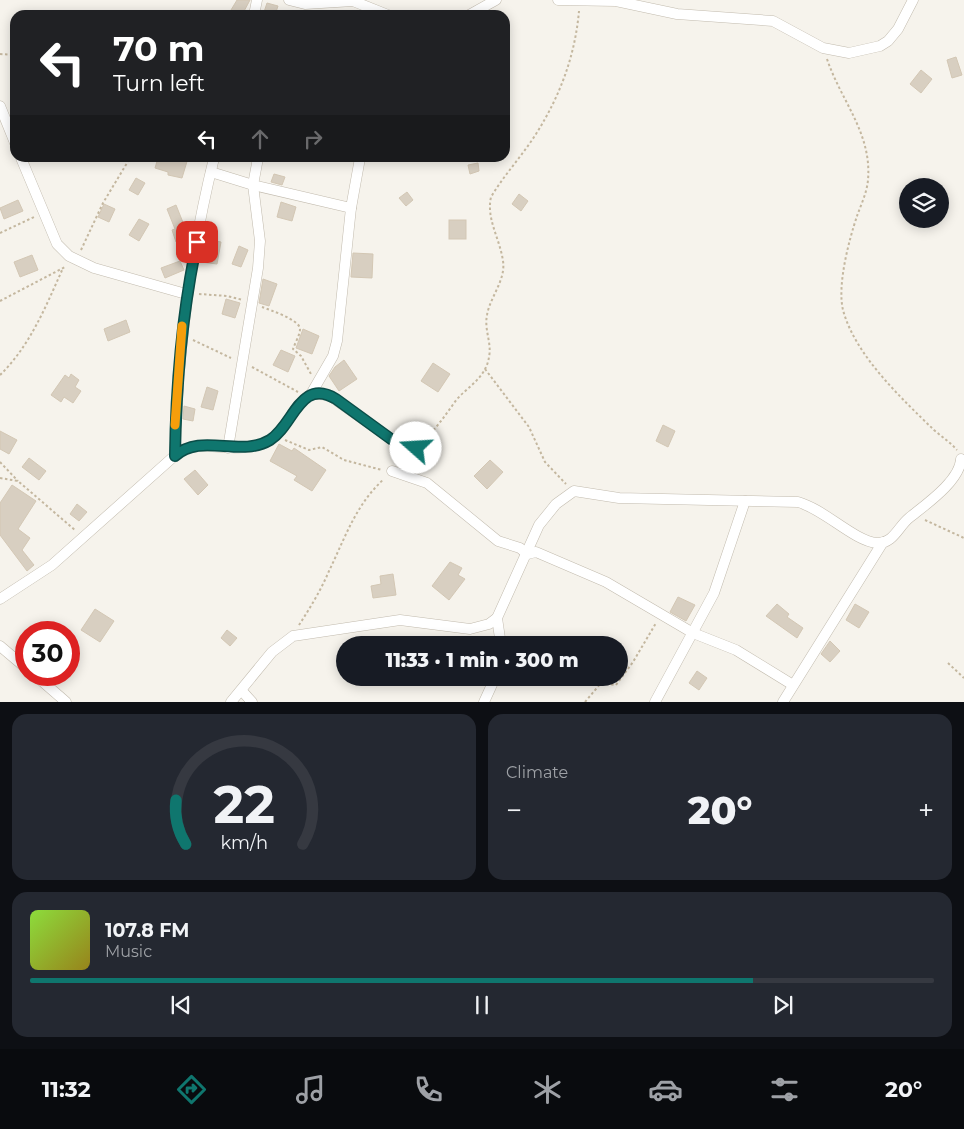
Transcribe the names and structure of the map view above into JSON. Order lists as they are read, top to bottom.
{
  "page": {
    "turn": ["70 m", "Turn left"],
    "limit": "30",
    "trip": "11:33 · 1 min · 300 m",
    "tile": "Climate",
    "heat": ["−", "20°", "+"],
    "song": ["107.8 FM", "Music"],
    "tabs": ["11:32", "20°"],
    "gauge": ["22", "km/h"]
  }
}
